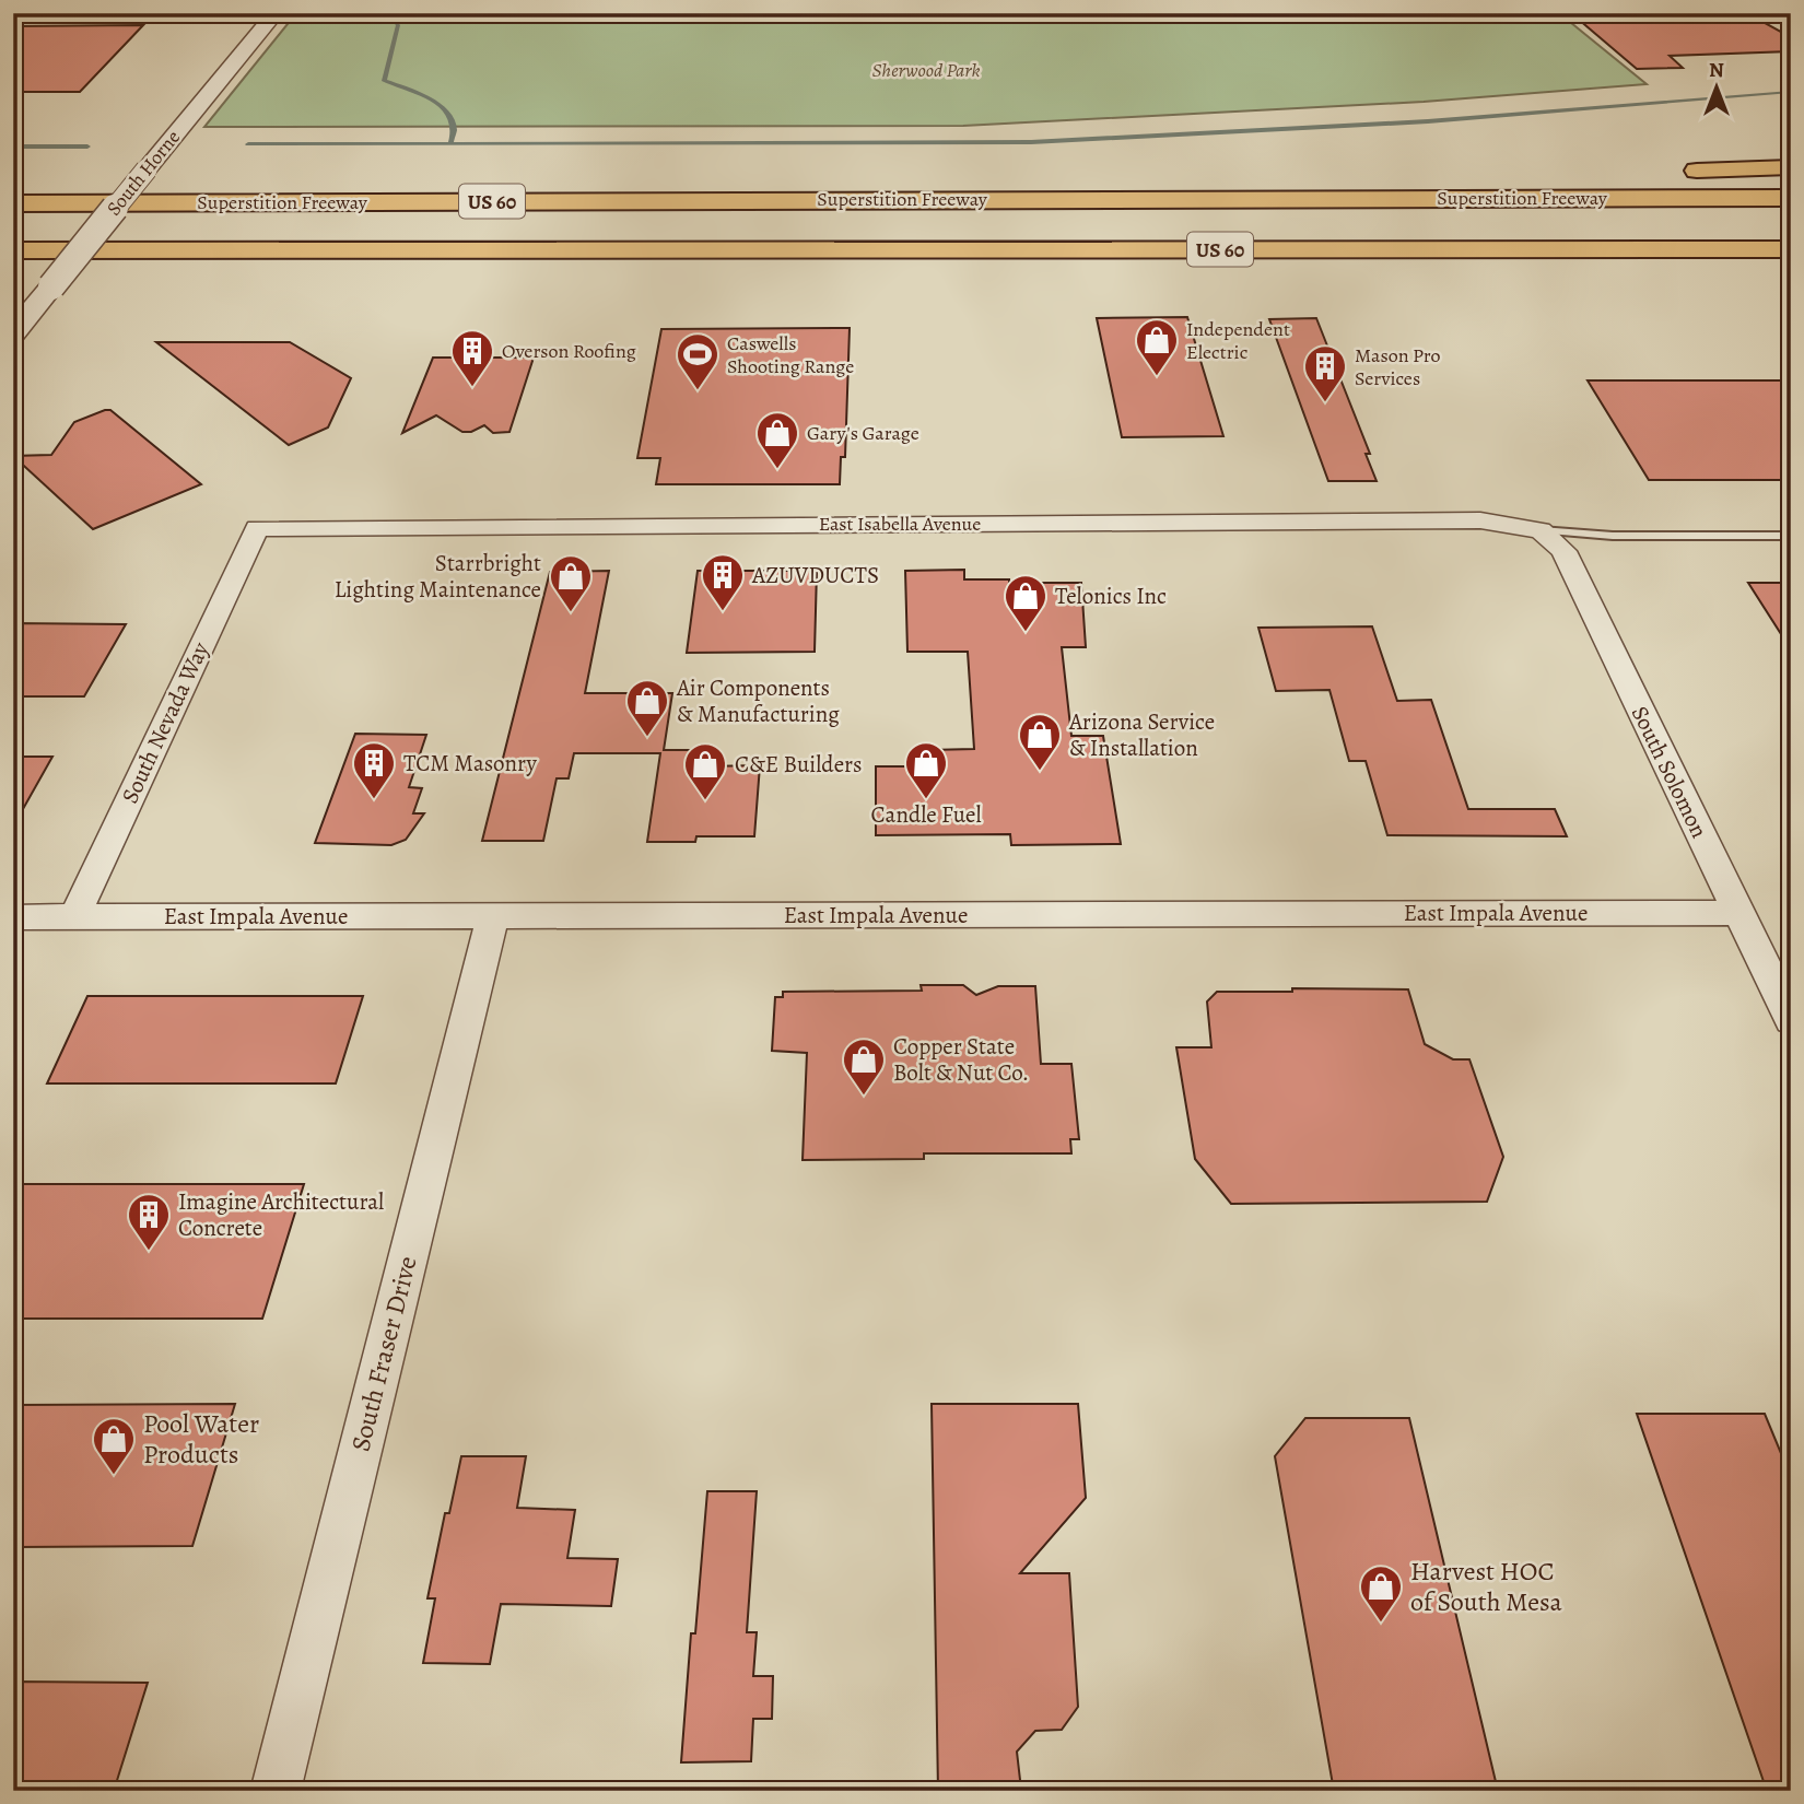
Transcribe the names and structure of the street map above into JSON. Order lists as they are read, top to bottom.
{
  "streets": {
    "highway": ["Superstition Freeway", "US 60"],
    "street": [
      "South Horne",
      "East Isabella Avenue",
      "South Nevada Way",
      "South Solomon",
      "East Impala Avenue",
      "South Fraser Drive"
    ]
  },
  "crossings": [
    ["East Isabella Avenue", "South Nevada Way"],
    ["East Isabella Avenue", "South Solomon"],
    ["South Nevada Way", "East Impala Avenue"],
    ["South Solomon", "East Impala Avenue"],
    ["East Impala Avenue", "South Fraser Drive"]
  ],
  "parks": ["Sherwood Park"],
  "places": {
    "shop": [
      "Independent Electric",
      "Gary's Garage",
      "Starrbright Lighting Maintenance",
      "Telonics Inc",
      "Air Components & Manufacturing",
      "Arizona Service & Installation",
      "Candle Fuel",
      "C&E Builders",
      "Copper State Bolt & Nut Co.",
      "Pool Water Products",
      "Harvest HOC of South Mesa"
    ],
    "building": [
      "Overson Roofing",
      "Mason Pro Services",
      "AZUVDUCTS",
      "TCM Masonry",
      "Imagine Architectural Concrete"
    ],
    "sports": ["Caswells Shooting Range"]
  },
  "north": "top"
}
